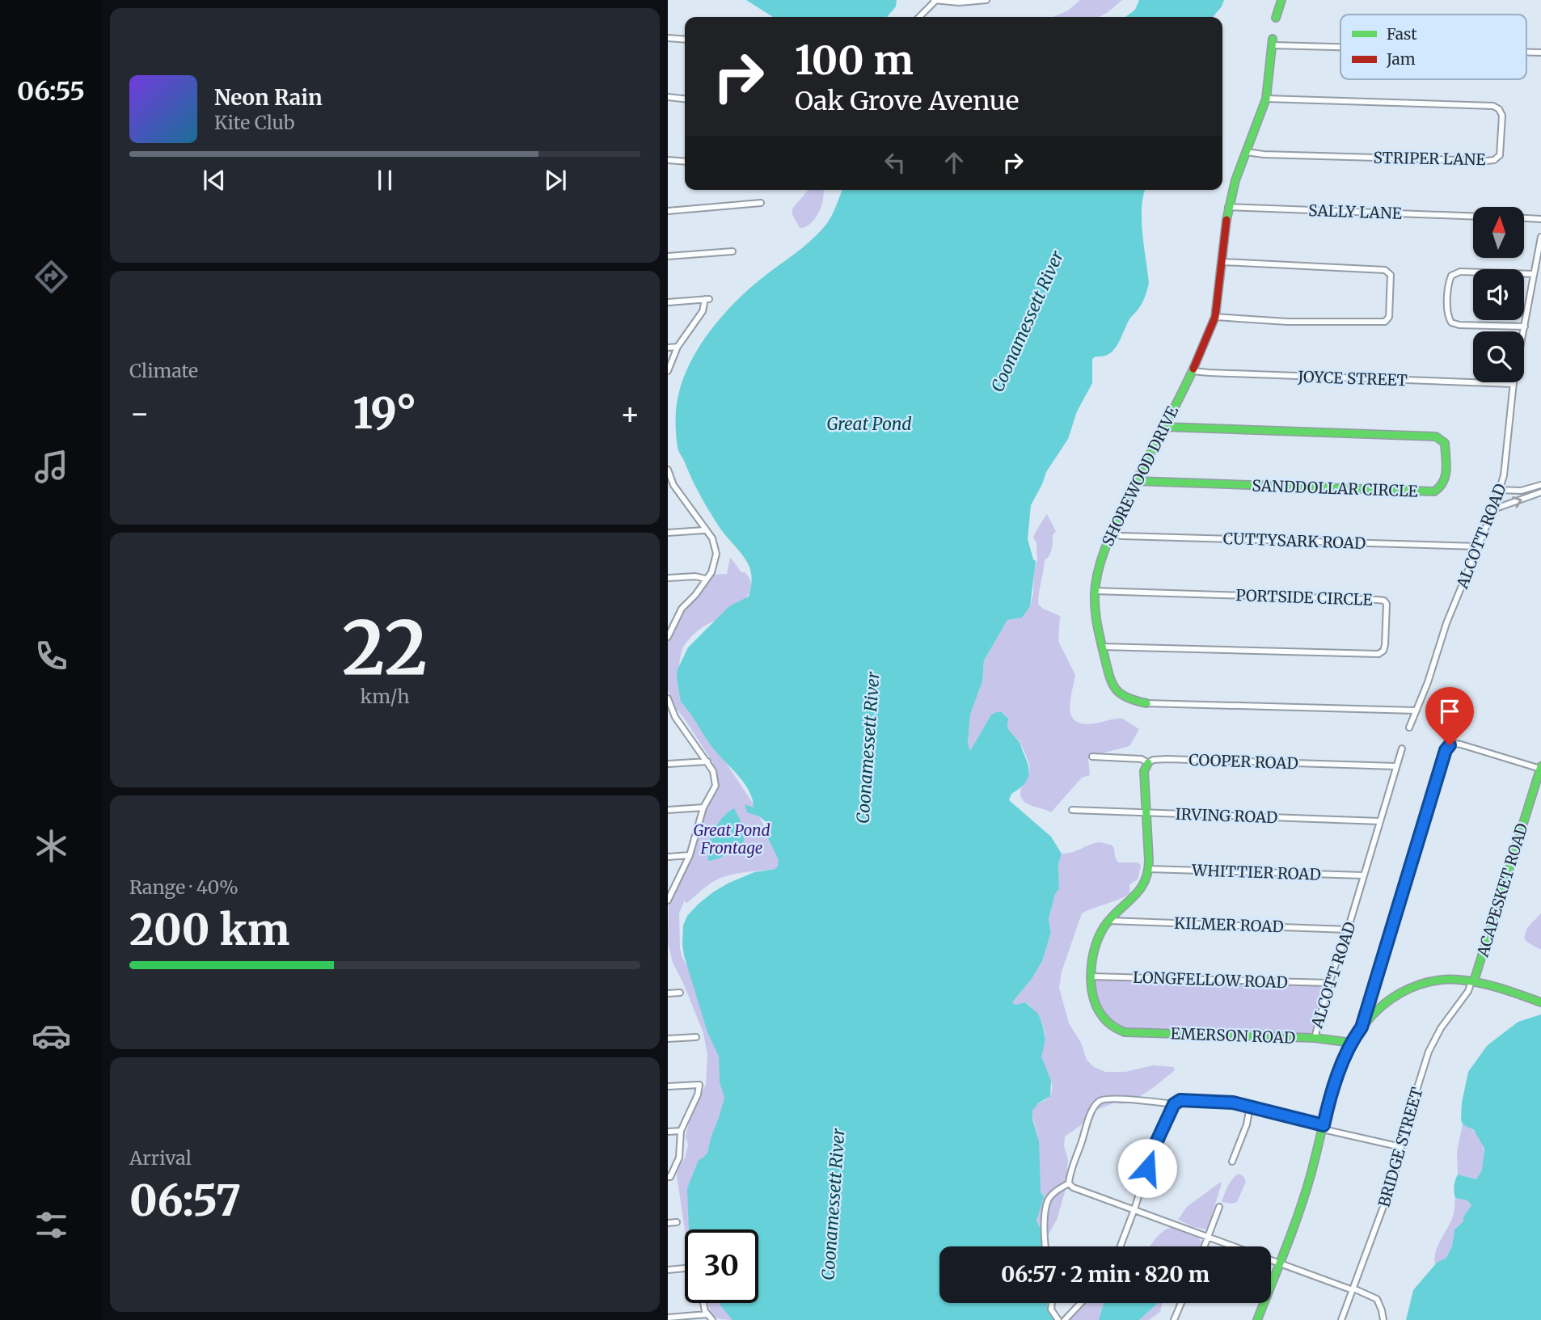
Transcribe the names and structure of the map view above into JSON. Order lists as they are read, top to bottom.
{
  "streets": {
    "street": [
      "STRIPER LANE",
      "SALLY LANE",
      "JOYCE STREET",
      "SHOREWOOD DRIVE",
      "SANDDOLLAR CIRCLE",
      "ALCOTT ROAD",
      "CUTTYSARK ROAD",
      "PORTSIDE CIRCLE",
      "COOPER ROAD",
      "IRVING ROAD",
      "WHITTIER ROAD",
      "ACAPESKET ROAD",
      "KILMER ROAD",
      "LONGFELLOW ROAD",
      "EMERSON ROAD",
      "BRIDGE STREET"
    ]
  },
  "crossings": [
    ["STRIPER LANE", "SHOREWOOD DRIVE"],
    ["SALLY LANE", "SHOREWOOD DRIVE"],
    ["JOYCE STREET", "SHOREWOOD DRIVE"],
    ["JOYCE STREET", "ALCOTT ROAD"],
    ["SHOREWOOD DRIVE", "SANDDOLLAR CIRCLE"],
    ["SHOREWOOD DRIVE", "ALCOTT ROAD"],
    ["SHOREWOOD DRIVE", "CUTTYSARK ROAD"],
    ["SHOREWOOD DRIVE", "PORTSIDE CIRCLE"],
    ["ALCOTT ROAD", "CUTTYSARK ROAD"],
    ["ALCOTT ROAD", "COOPER ROAD"],
    ["ALCOTT ROAD", "IRVING ROAD"],
    ["ALCOTT ROAD", "WHITTIER ROAD"],
    ["ALCOTT ROAD", "KILMER ROAD"],
    ["ALCOTT ROAD", "LONGFELLOW ROAD"],
    ["ALCOTT ROAD", "EMERSON ROAD"],
    ["ACAPESKET ROAD", "BRIDGE STREET"],
    ["LONGFELLOW ROAD", "EMERSON ROAD"]
  ],
  "water": ["Coonamessett River", "Great Pond"],
  "parks": ["Great Pond Frontage"],
  "legend": ["Fast", "Jam"],
  "north": "top",
  "page": {
    "tabs": "06:55",
    "turn": ["100 m", "Oak Grove Avenue"],
    "song": ["Neon Rain", "Kite Club"],
    "tile": [
      "Climate",
      ["22", "km/h"],
      ["Range · 40%", "200 km"],
      ["Arrival", "06:57"]
    ],
    "heat": ["−", "19°", "+"],
    "limit": "30",
    "trip": "06:57 · 2 min · 820 m"
  }
}
